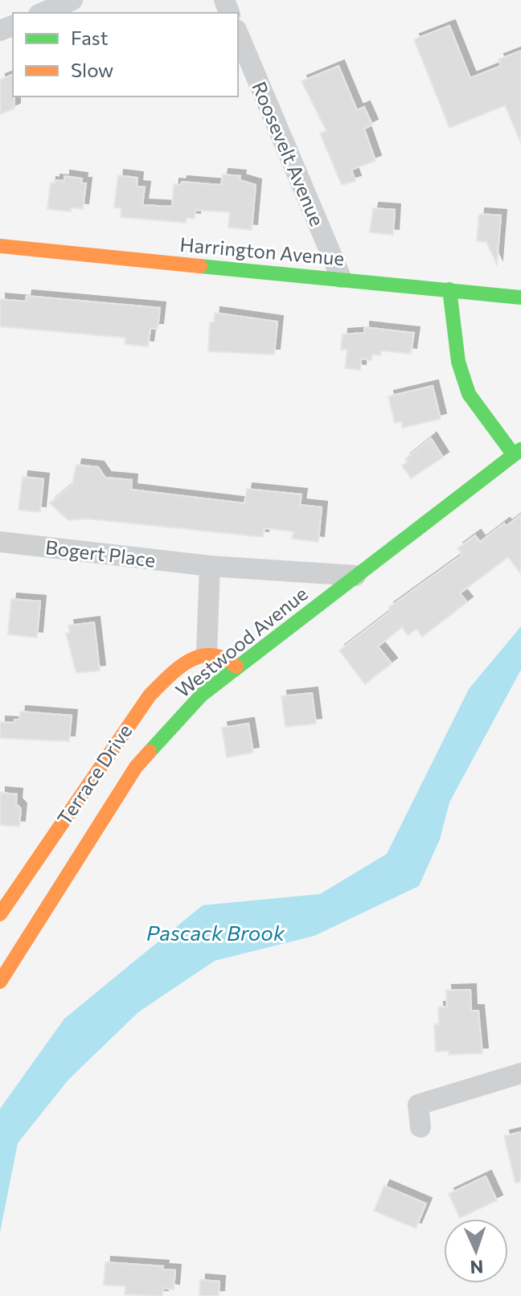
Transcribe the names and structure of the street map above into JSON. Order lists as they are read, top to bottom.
{
  "streets": {
    "street": [
      "Roosevelt Avenue",
      "Harrington Avenue",
      "Bogert Place",
      "Westwood Avenue",
      "Terrace Drive"
    ]
  },
  "crossings": [
    ["Roosevelt Avenue", "Harrington Avenue"],
    ["Bogert Place", "Westwood Avenue"]
  ],
  "water": ["Pascack Brook"],
  "legend": ["Fast", "Slow"],
  "north": "bottom"
}
